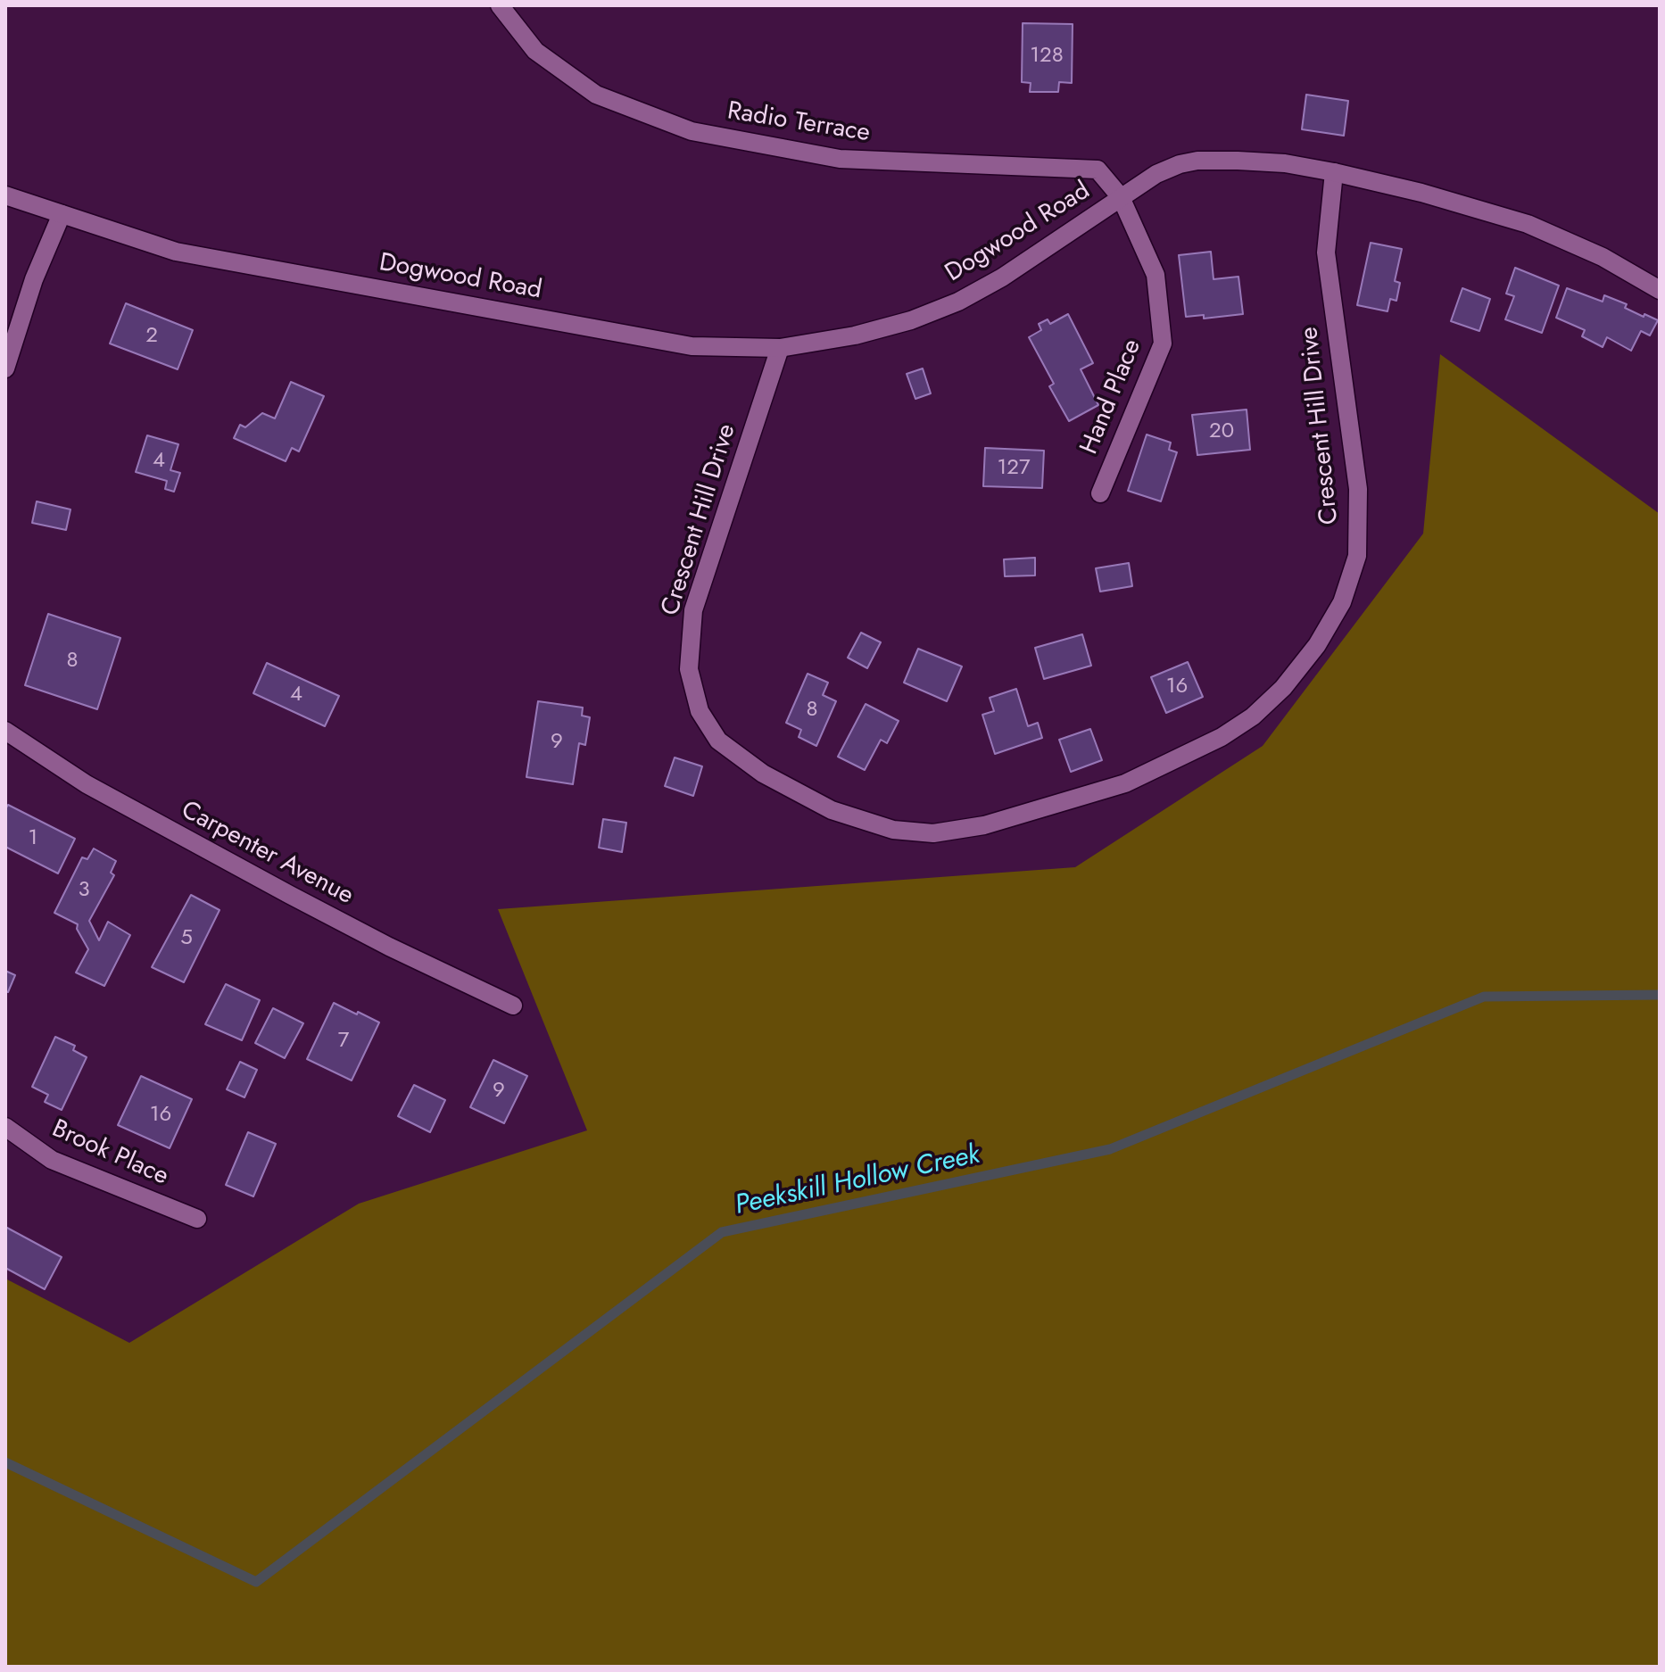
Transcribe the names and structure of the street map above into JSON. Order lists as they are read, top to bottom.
{
  "streets": {
    "street": [
      "Radio Terrace",
      "Dogwood Road",
      "Hand Place",
      "Crescent Hill Drive",
      "Carpenter Avenue",
      "Brook Place"
    ]
  },
  "crossings": [
    ["Radio Terrace", "Dogwood Road"],
    ["Radio Terrace", "Hand Place"],
    ["Dogwood Road", "Hand Place"],
    ["Dogwood Road", "Crescent Hill Drive"]
  ],
  "water": ["Peekskill Hollow Creek"],
  "house_numbers": [
    "128",
    "2",
    "20",
    "4",
    "127",
    "8",
    "16",
    "4",
    "8",
    "9",
    "1",
    "3",
    "5",
    "7",
    "9",
    "16"
  ]
}
